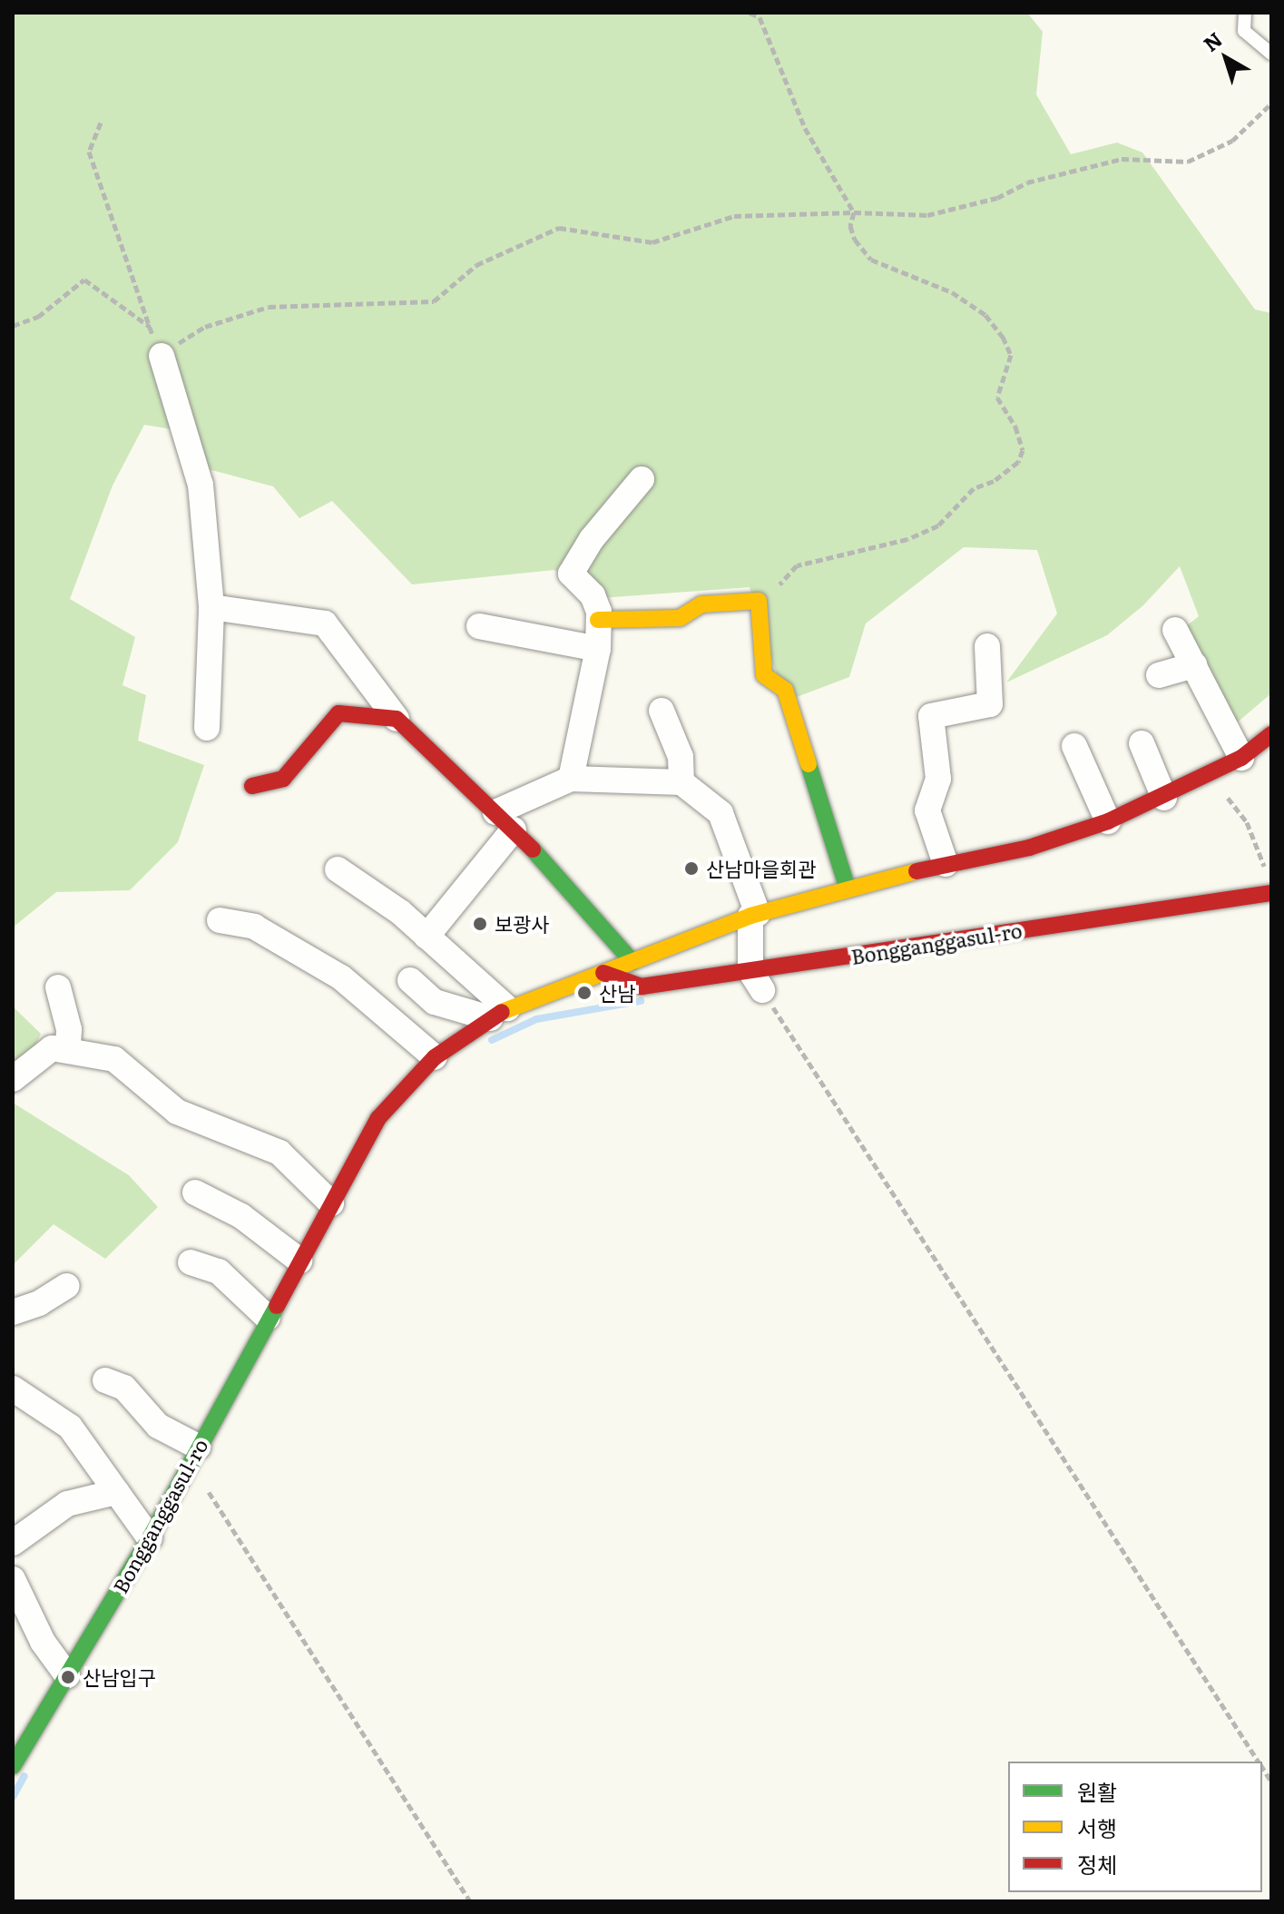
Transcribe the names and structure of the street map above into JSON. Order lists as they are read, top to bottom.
{
  "streets": {
    "street": ["Bongganggasul-ro"]
  },
  "places": [
    "산남마을회관",
    "보광사",
    "산남",
    "산남입구"
  ],
  "legend": ["원활", "서행", "정체"],
  "north": "top left"
}
